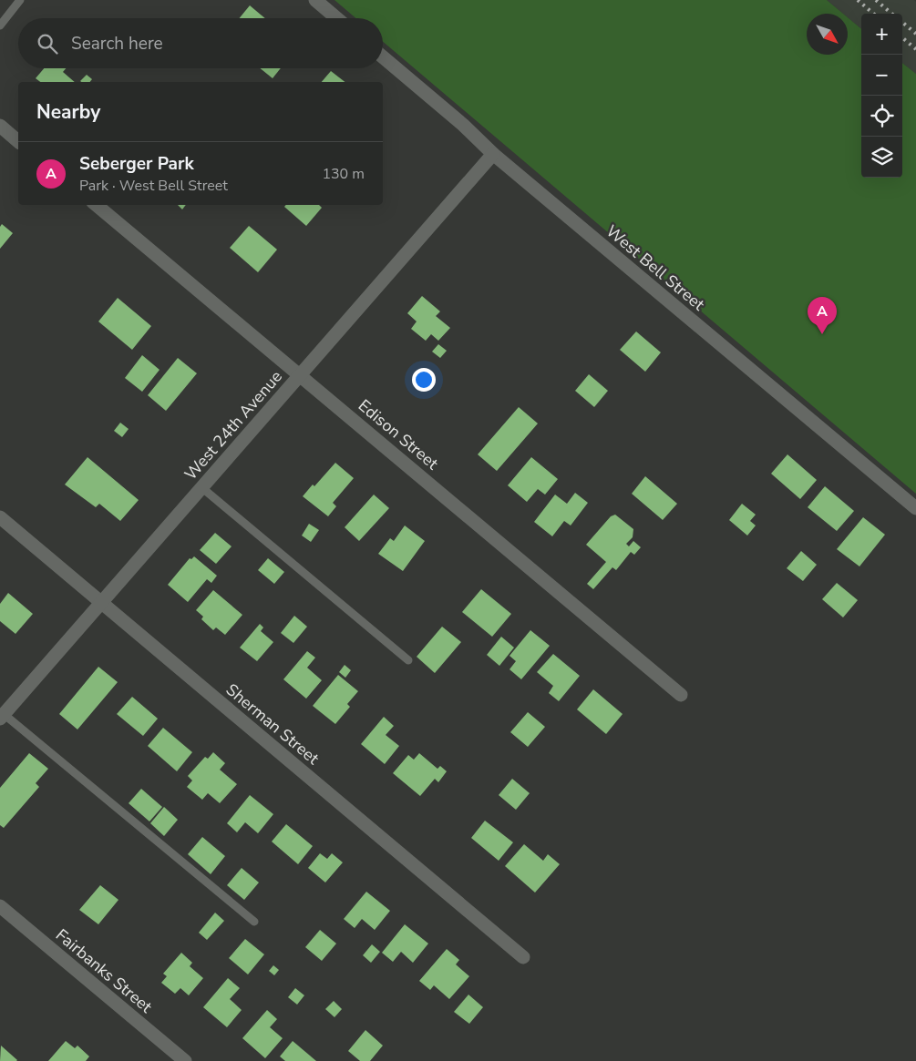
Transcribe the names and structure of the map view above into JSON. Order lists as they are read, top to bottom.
{
  "streets": {
    "street": [
      "West Bell Street",
      "West 24th Avenue",
      "Edison Street",
      "Sherman Street",
      "Fairbanks Street"
    ]
  },
  "crossings": [
    ["West Bell Street", "West 24th Avenue"],
    ["West 24th Avenue", "Edison Street"],
    ["West 24th Avenue", "Sherman Street"]
  ],
  "north": "bottom right",
  "page": {
    "map_buttons": ["+", "−"],
    "search": "Search here",
    "heading": "Nearby",
    "list": [
      {
        "mark": "A",
        "name": "Seberger Park",
        "note": "Park · West Bell Street",
        "value": "130 m"
      }
    ],
    "pins": "A"
  }
}
